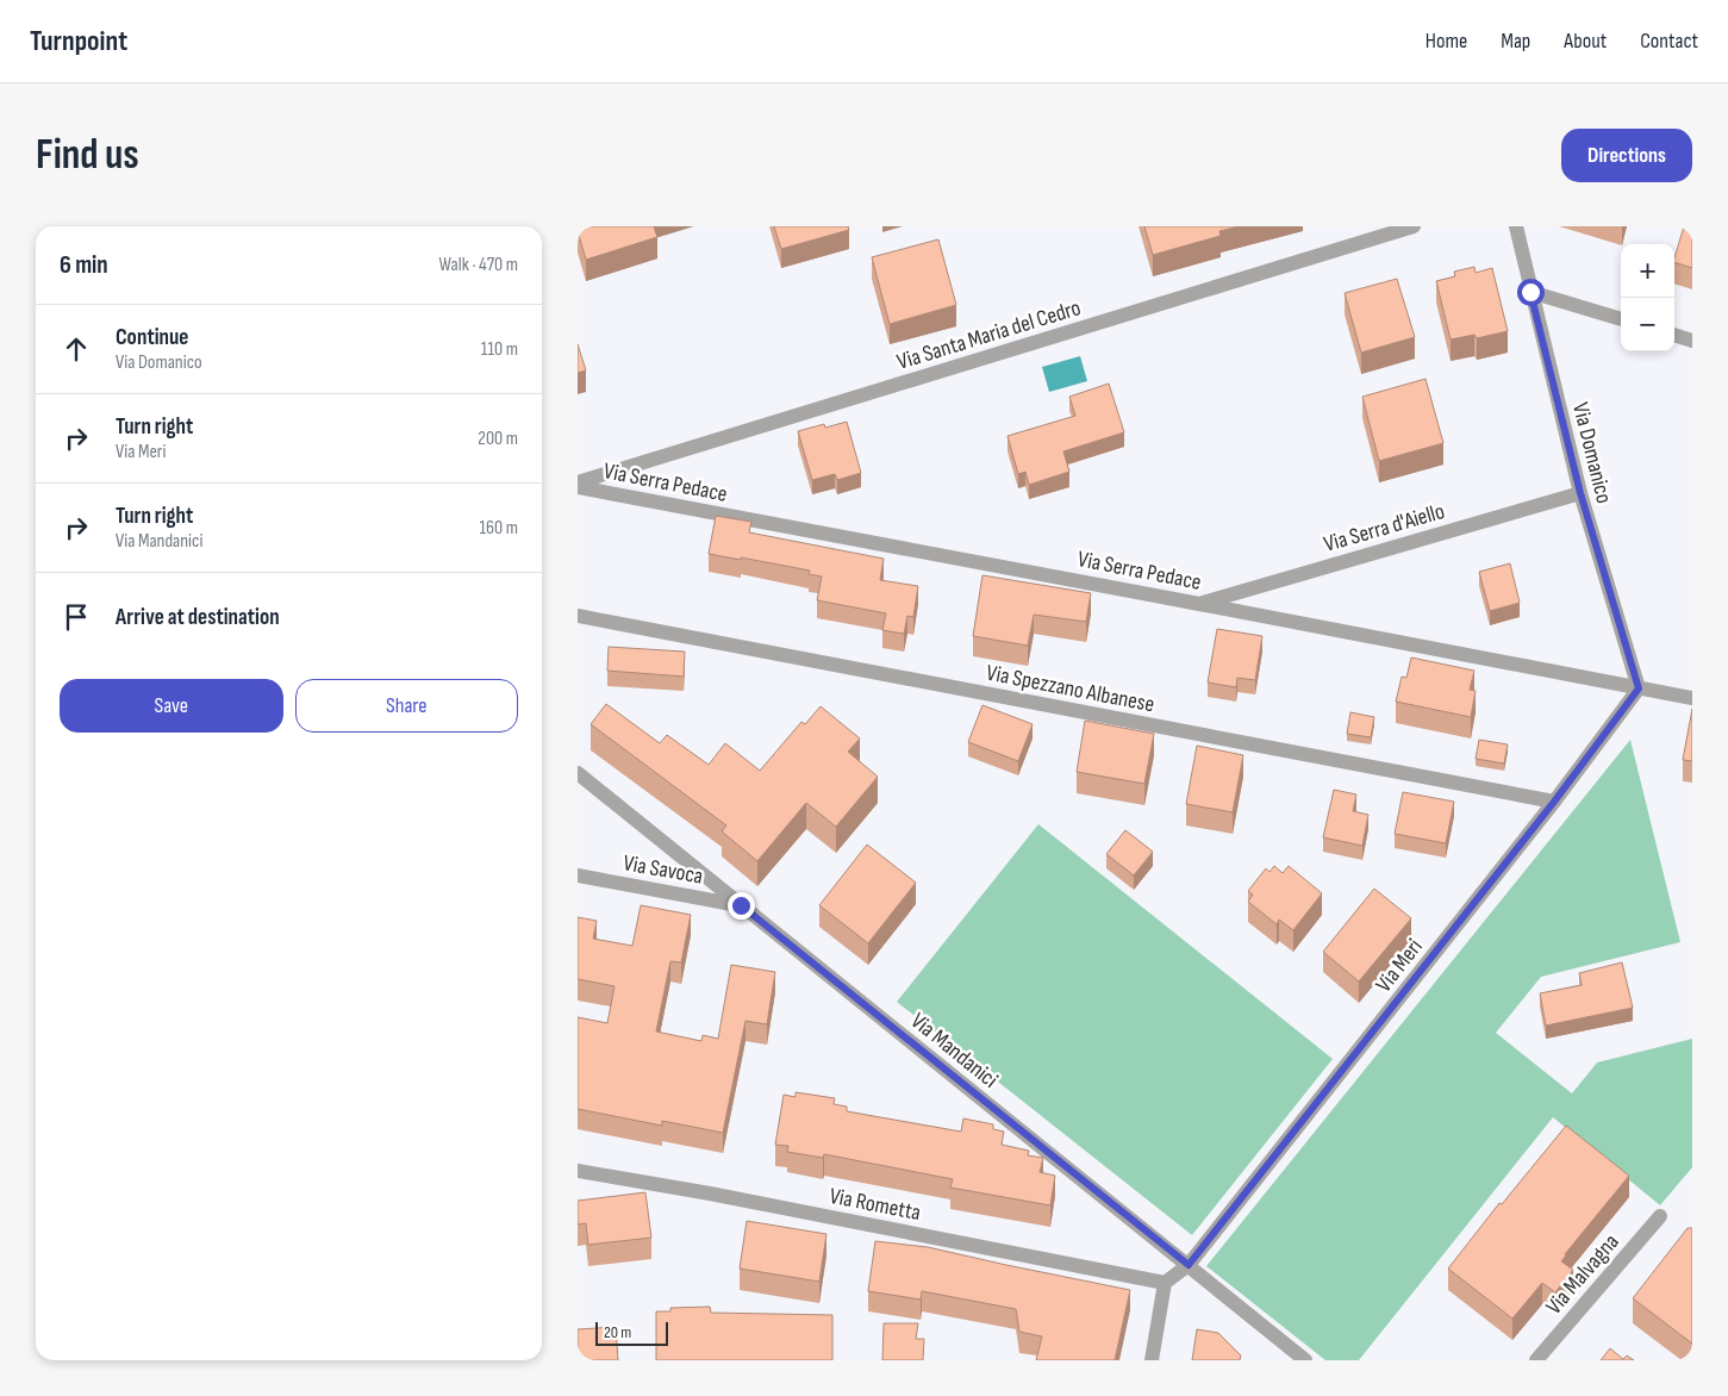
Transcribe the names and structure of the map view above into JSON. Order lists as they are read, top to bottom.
{
  "streets": {
    "street": [
      "Via Santa Maria del Cedro",
      "Via Domanico",
      "Via Serra Pedace",
      "Via Serra d'Aiello",
      "Via Spezzano Albanese",
      "Via Savoca",
      "Via Meri",
      "Via Mandanici",
      "Via Rometta",
      "Via Malvagna"
    ]
  },
  "crossings": [
    ["Via Santa Maria del Cedro", "Via Serra Pedace"],
    ["Via Domanico", "Via Serra Pedace"],
    ["Via Domanico", "Via Serra d'Aiello"],
    ["Via Domanico", "Via Meri"],
    ["Via Serra Pedace", "Via Serra d'Aiello"],
    ["Via Serra Pedace", "Via Meri"],
    ["Via Spezzano Albanese", "Via Meri"],
    ["Via Savoca", "Via Mandanici"],
    ["Via Meri", "Via Mandanici"],
    ["Via Meri", "Via Rometta"]
  ],
  "scale_bar": "20 m",
  "page": {
    "header": "Turnpoint",
    "nav": [
      "Home",
      "Map",
      "About",
      "Contact"
    ],
    "buttons": [
      "Directions",
      ["Save", "Share"]
    ],
    "title": "Find us",
    "heading": ["6 min", "Walk · 470 m"],
    "map_buttons": ["+", "−"],
    "list": [
      ["Continue", "Via Domanico", "110 m"],
      ["Turn right", "Via Meri", "200 m"],
      ["Turn right", "Via Mandanici", "160 m"],
      "Arrive at destination"
    ],
    "scale": "20 m"
  }
}
